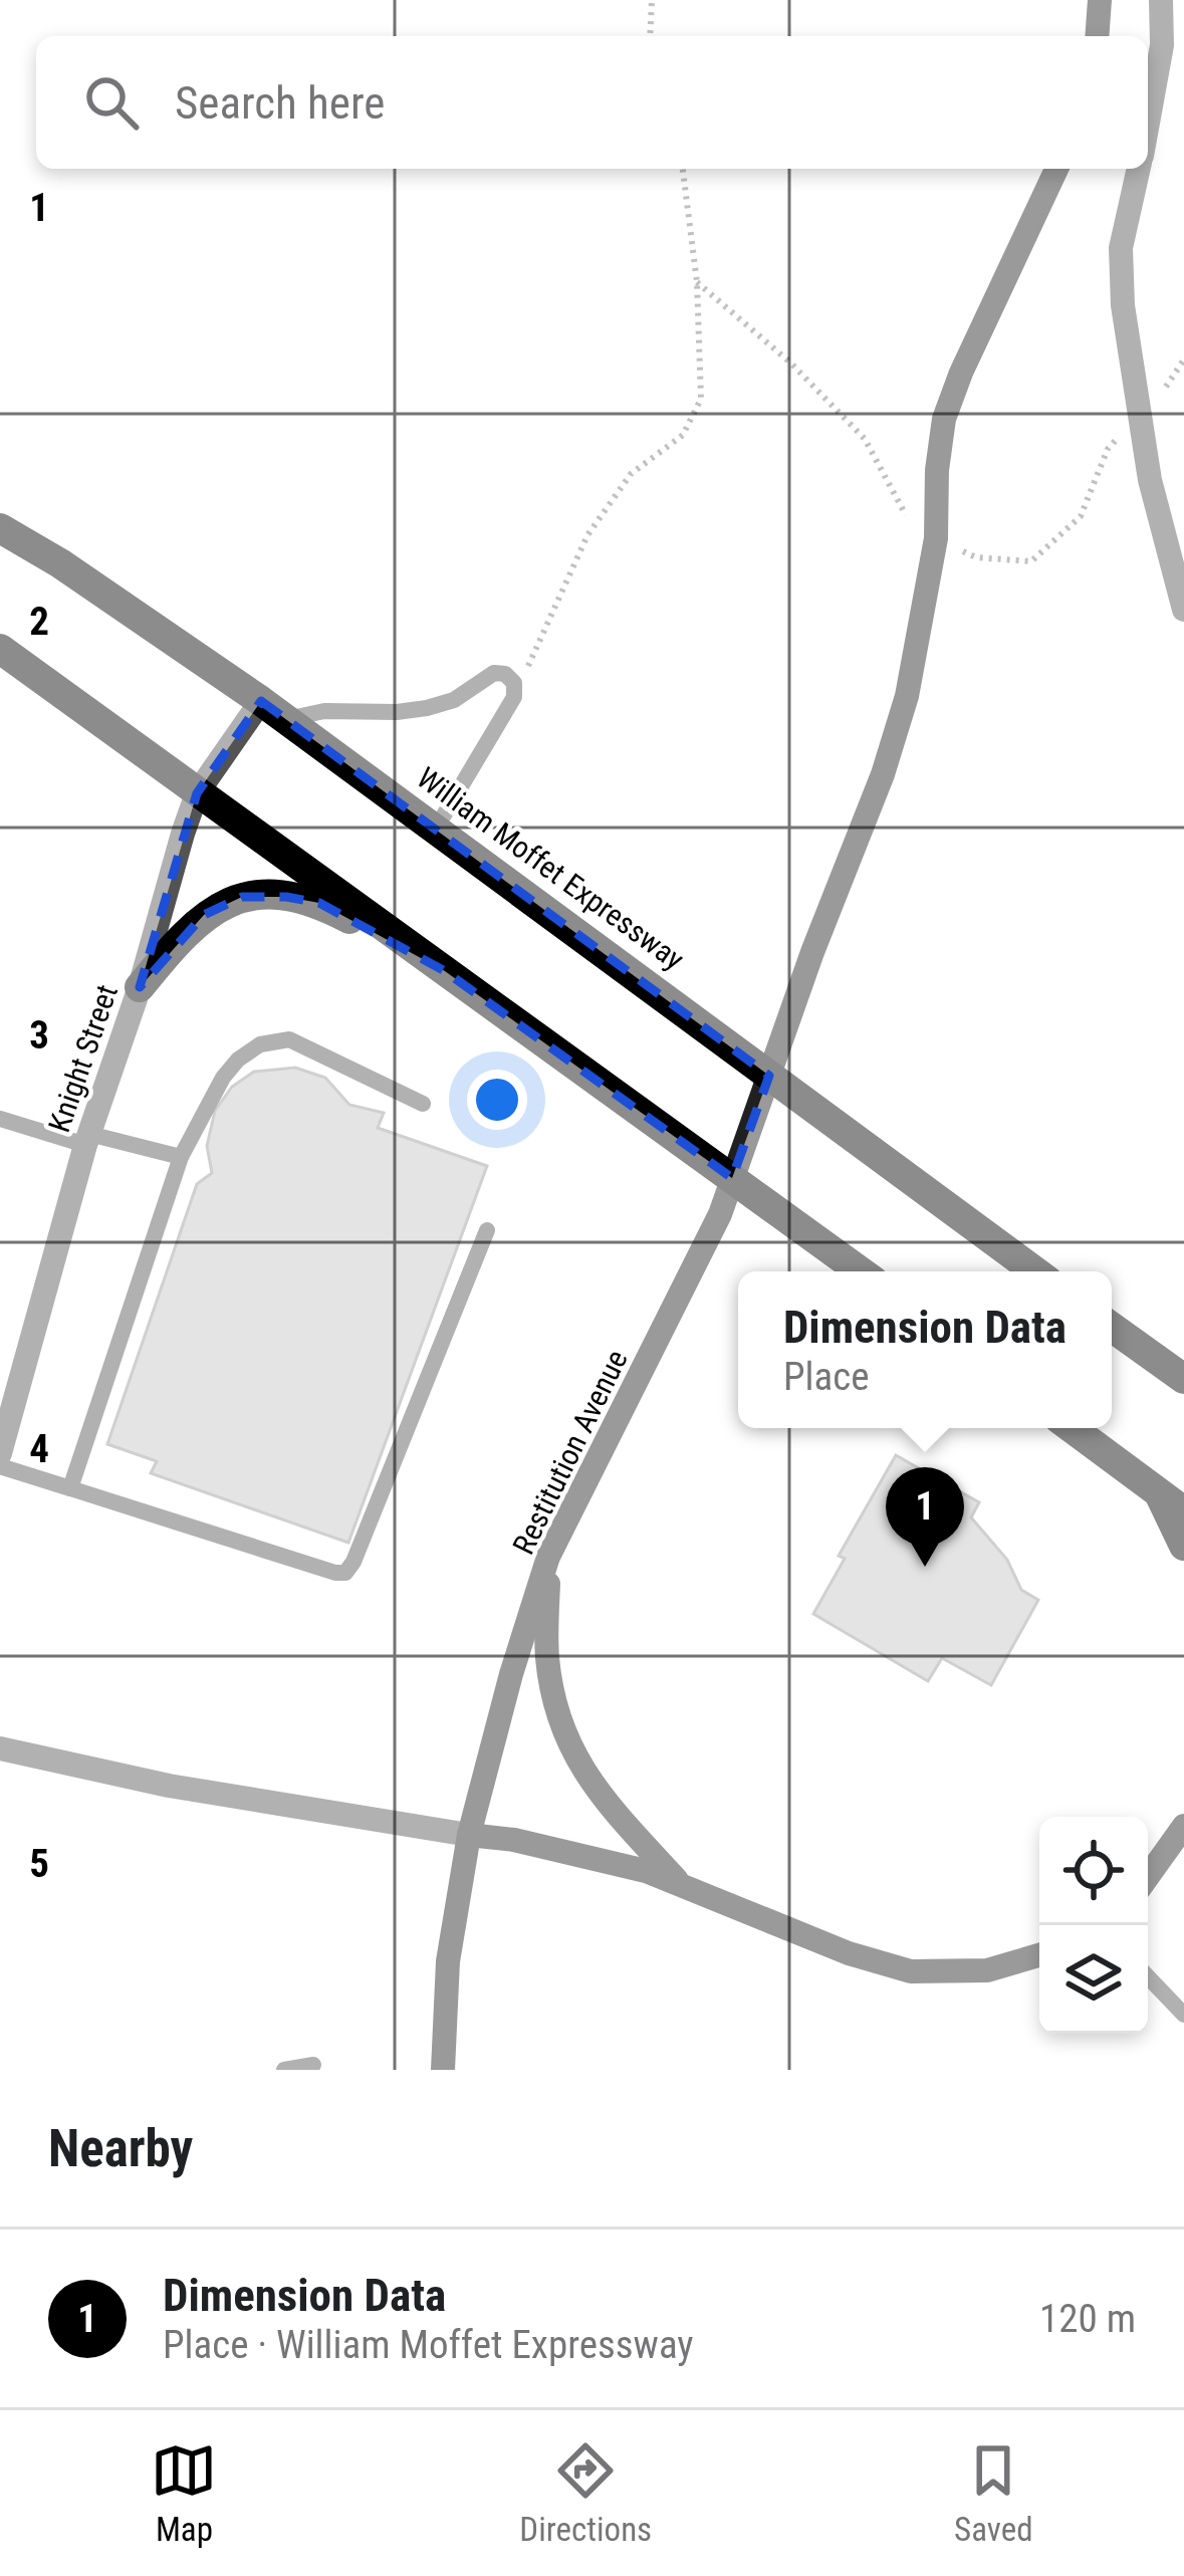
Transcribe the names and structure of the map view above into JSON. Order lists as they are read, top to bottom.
{
  "streets": {
    "main road": ["William Moffet Expressway"],
    "street": ["Knight Street", "Restitution Avenue"]
  },
  "crossings": [
    ["William Moffet Expressway", "Knight Street"]
  ],
  "page": {
    "search": "Search here",
    "popup": ["Dimension Data", "Place"],
    "pins": "1",
    "heading": "Nearby",
    "list": [
      {
        "mark": "1",
        "name": "Dimension Data",
        "note": "Place · William Moffet Expressway",
        "value": "120 m"
      }
    ],
    "nav": ["Map", "Directions", "Saved"]
  },
  "grid": {
    "rows": [
      "1",
      "2",
      "3",
      "4",
      "5"
    ]
  }
}
